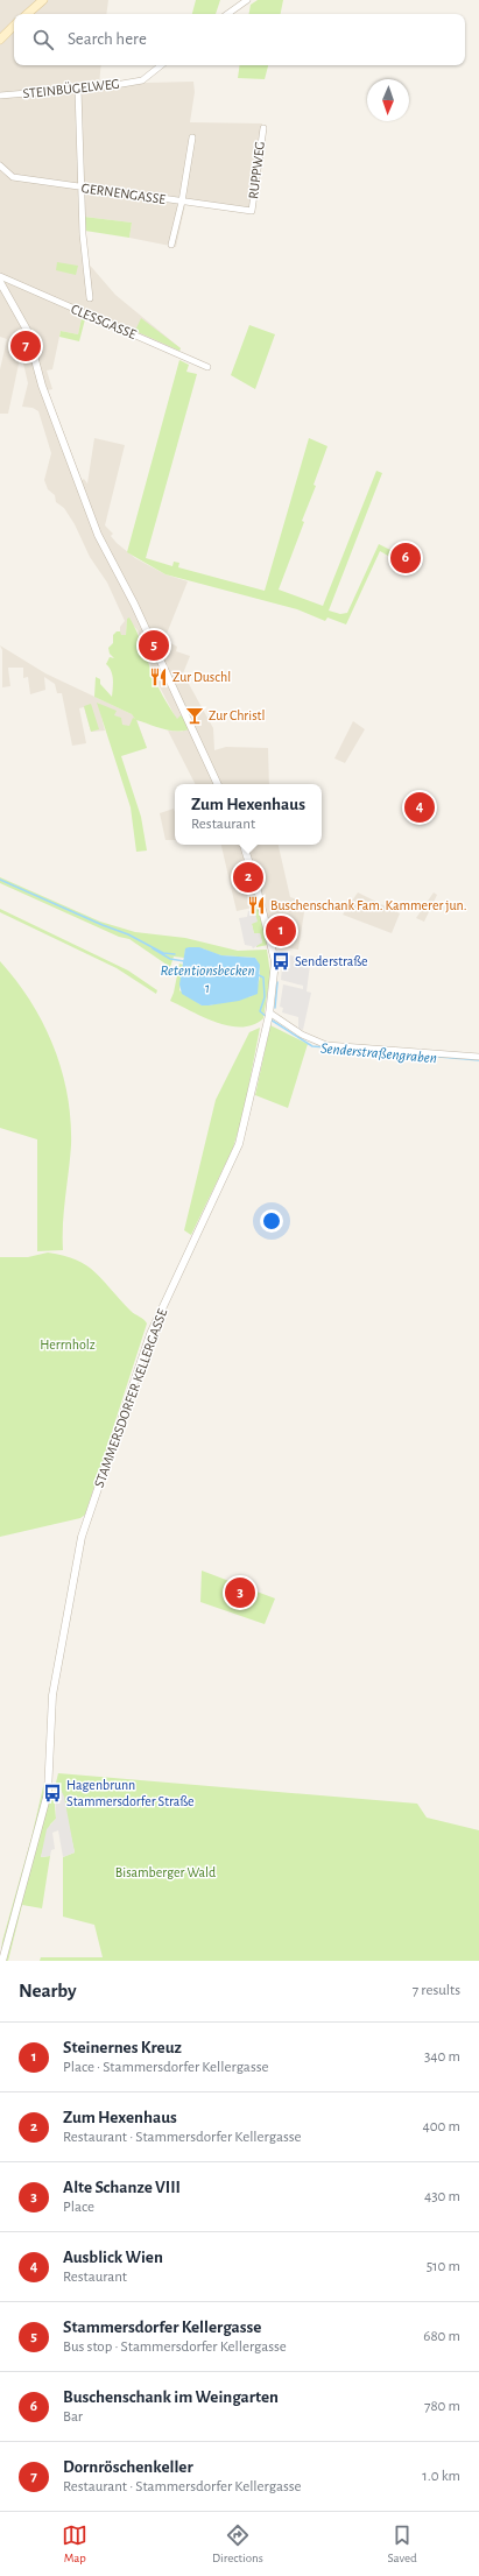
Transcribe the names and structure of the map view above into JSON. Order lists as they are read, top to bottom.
{
  "streets": {
    "street": [
      "STEINBÜGELWEG",
      "RUPPWEG",
      "GERNENGASSE",
      "CLESSGASSE",
      "STAMMERSDORFER KELLERGASSE"
    ]
  },
  "crossings": [
    ["RUPPWEG", "GERNENGASSE"]
  ],
  "water": ["Retentionsbecken 1", "Senderstraßengraben"],
  "parks": ["Herrnholz", "Bisamberger Wald"],
  "places": {
    "restaurant": ["Zur Duschl", "Buschenschank Fam. Kammerer jun."],
    "bar": ["Zur Christl"],
    "bus stop": ["Senderstraße", "Hagenbrunn Stammersdorfer Straße"]
  },
  "north": "bottom",
  "page": {
    "search": "Search here",
    "pins": [
      "7",
      "6",
      "5",
      "4",
      "2",
      "1",
      "3"
    ],
    "popup": ["Zum Hexenhaus", "Restaurant"],
    "heading": ["Nearby", "7 results"],
    "list": [
      {
        "mark": "1",
        "name": "Steinernes Kreuz",
        "note": "Place · Stammersdorfer Kellergasse",
        "value": "340 m"
      },
      {
        "mark": "2",
        "name": "Zum Hexenhaus",
        "note": "Restaurant · Stammersdorfer Kellergasse",
        "value": "400 m"
      },
      {
        "mark": "3",
        "name": "Alte Schanze VIII",
        "note": "Place",
        "value": "430 m"
      },
      {
        "mark": "4",
        "name": "Ausblick Wien",
        "note": "Restaurant",
        "value": "510 m"
      },
      {
        "mark": "5",
        "name": "Stammersdorfer Kellergasse",
        "note": "Bus stop · Stammersdorfer Kellergasse",
        "value": "680 m"
      },
      {
        "mark": "6",
        "name": "Buschenschank im Weingarten",
        "note": "Bar",
        "value": "780 m"
      },
      {
        "mark": "7",
        "name": "Dornröschenkeller",
        "note": "Restaurant · Stammersdorfer Kellergasse",
        "value": "1.0 km"
      }
    ],
    "nav": ["Map", "Directions", "Saved"]
  }
}
